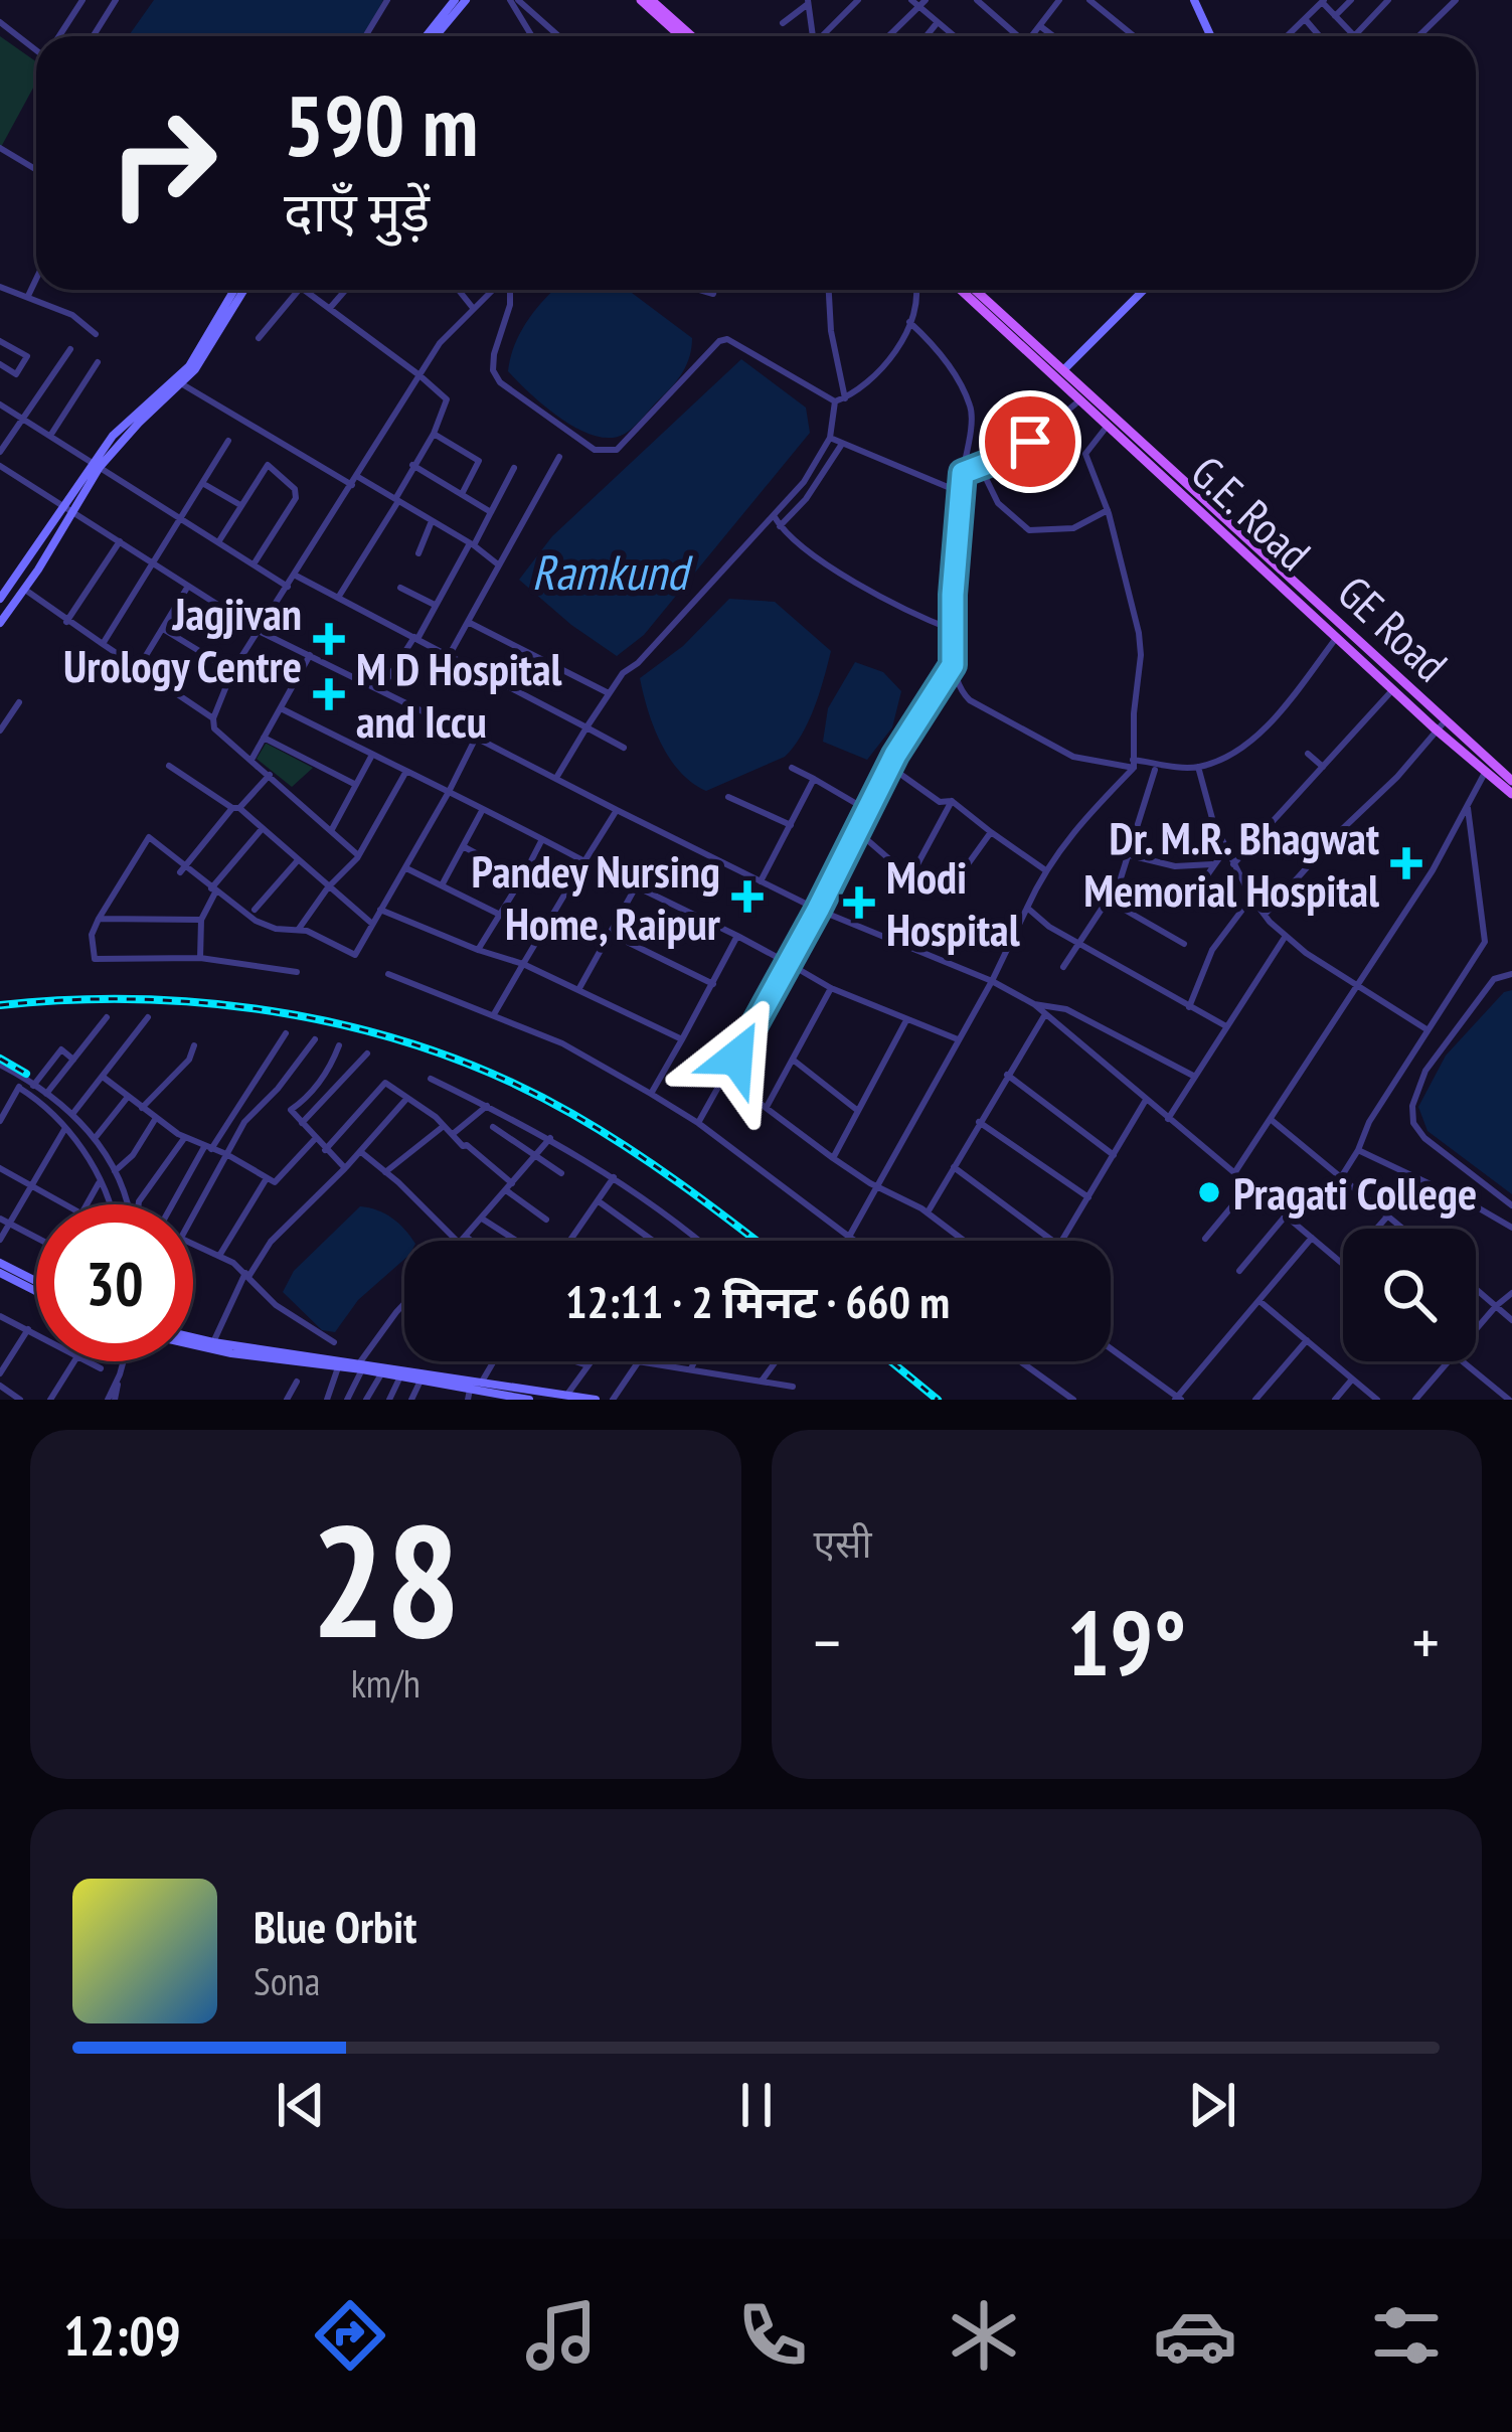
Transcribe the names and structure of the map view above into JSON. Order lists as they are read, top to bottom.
{
  "streets": {
    "main road": ["G.E. Road", "GE Road"]
  },
  "crossings": [
    ["G.E. Road", "GE Road"]
  ],
  "water": ["Ramkund"],
  "places": {
    "health": [
      "Jagjivan Urology Centre",
      "M D Hospital and Iccu",
      "Dr. M.R. Bhagwat Memorial Hospital",
      "Pandey Nursing Home, Raipur",
      "Modi Hospital"
    ],
    "other": ["Pragati College"]
  },
  "page": {
    "turn": ["590 m", "दाएँ मुड़ें"],
    "limit": "30",
    "trip": "12:11 · 2 मिनट · 660 m",
    "tile": [
      ["28", "km/h"],
      "एसी"
    ],
    "heat": ["−", "19°", "+"],
    "song": ["Blue Orbit", "Sona"],
    "tabs": "12:09"
  }
}
